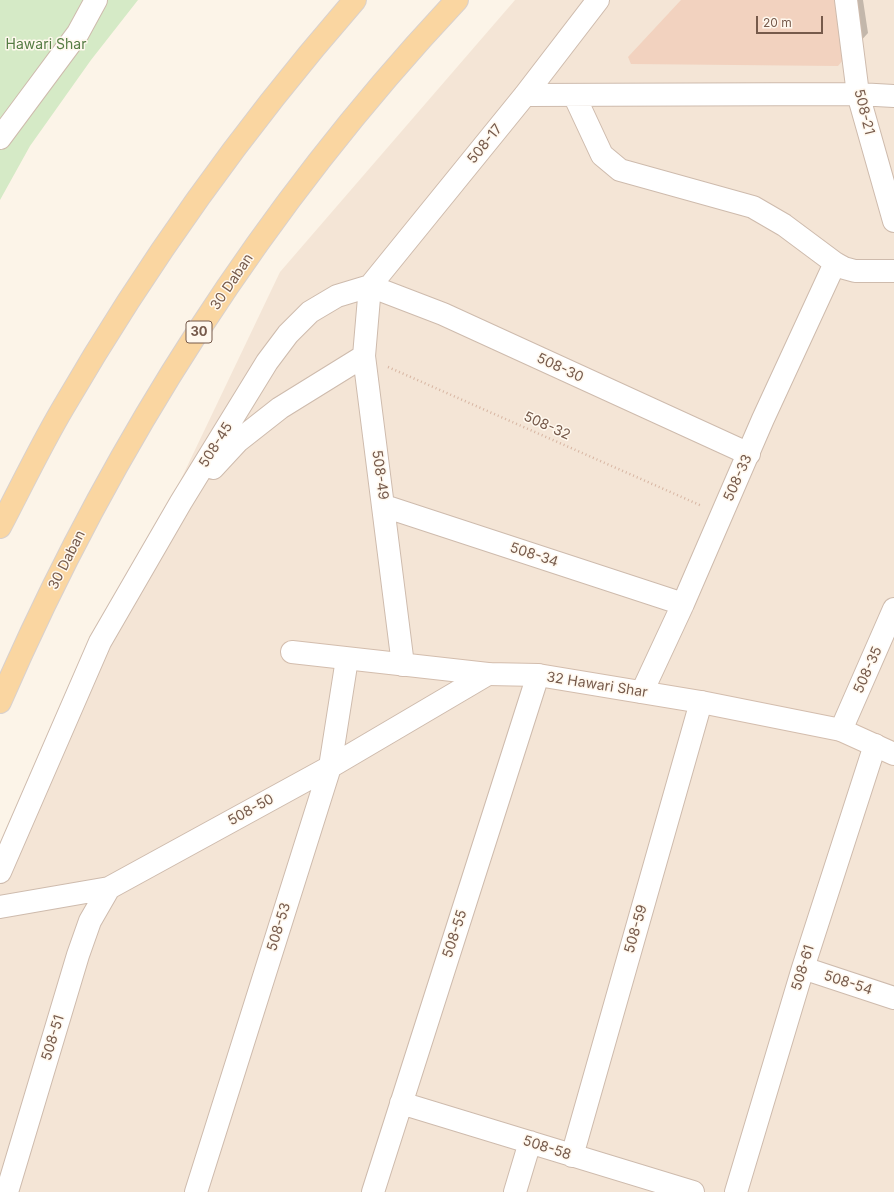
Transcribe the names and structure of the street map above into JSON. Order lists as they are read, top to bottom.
{
  "streets": {
    "main road": ["30 Daban", "30"],
    "street": [
      "508-21",
      "508-17",
      "508-30",
      "508-45",
      "508-49",
      "508-33",
      "508-34",
      "508-35",
      "32 Hawari Shar",
      "508-50",
      "508-53",
      "508-59",
      "508-55",
      "508-61",
      "508-54",
      "508-51",
      "508-58"
    ],
    "path": ["508-32"]
  },
  "crossings": [
    ["508-17", "508-30"],
    ["508-17", "508-45"],
    ["508-17", "508-49"],
    ["508-30", "508-45"],
    ["508-30", "508-49"],
    ["508-30", "508-33"],
    ["508-32", "508-49"],
    ["508-32", "508-33"],
    ["508-45", "508-49"],
    ["508-49", "508-34"],
    ["508-49", "32 Hawari Shar"],
    ["508-33", "508-34"],
    ["508-33", "32 Hawari Shar"],
    ["508-35", "32 Hawari Shar"],
    ["32 Hawari Shar", "508-50"],
    ["32 Hawari Shar", "508-53"],
    ["32 Hawari Shar", "508-59"],
    ["32 Hawari Shar", "508-55"],
    ["32 Hawari Shar", "508-61"],
    ["508-50", "508-53"],
    ["508-50", "508-51"],
    ["508-59", "508-58"],
    ["508-55", "508-58"],
    ["508-61", "508-54"]
  ],
  "parks": ["Hawari Shar"],
  "scale_bar": "20 m"
}
